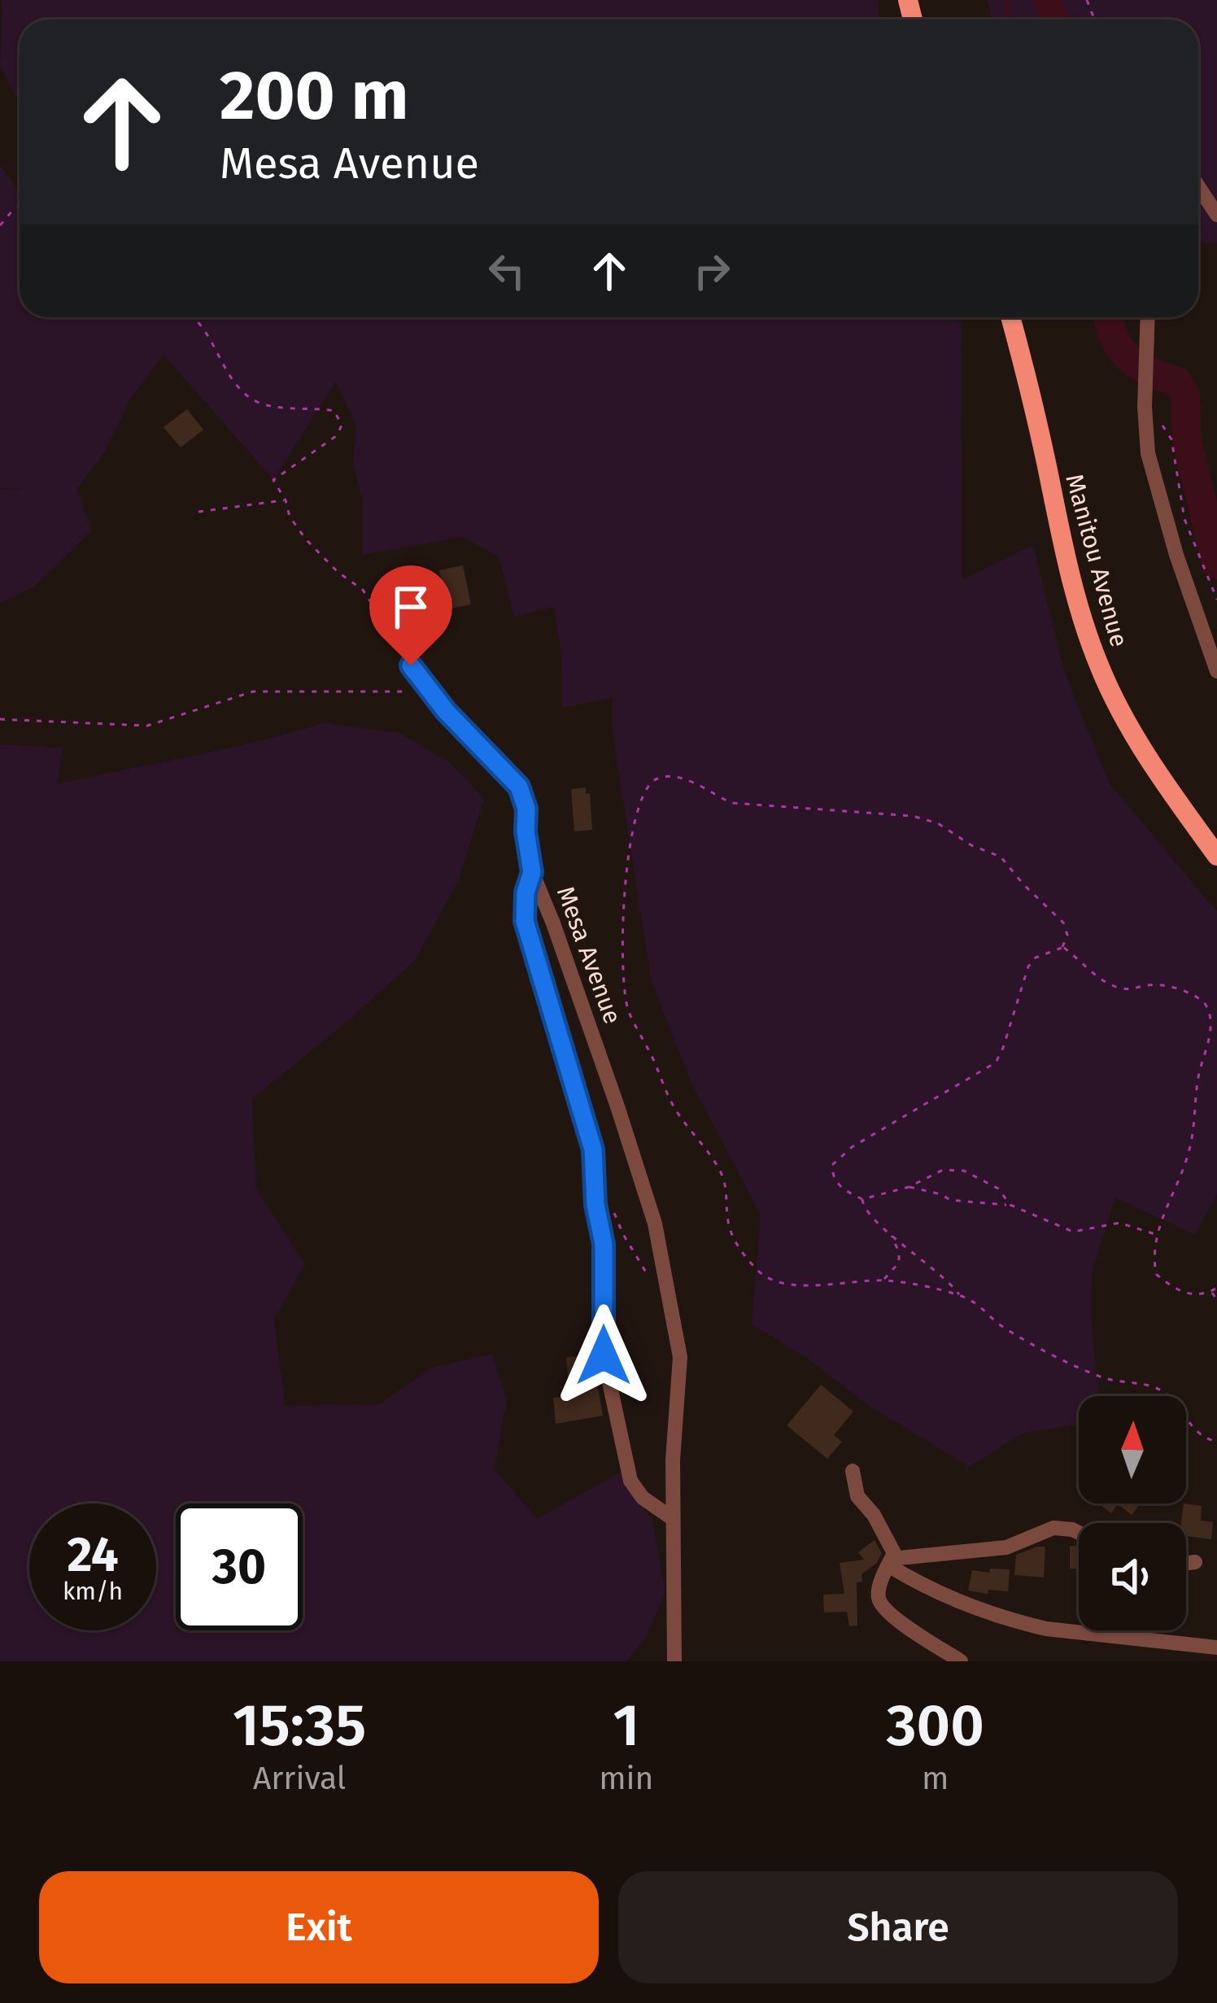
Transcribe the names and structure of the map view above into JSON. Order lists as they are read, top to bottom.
{
  "streets": {
    "main road": ["Manitou Avenue"],
    "street": ["Mesa Avenue"]
  },
  "north": "top",
  "page": {
    "turn": ["200 m", "Mesa Avenue"],
    "speed": "24 km/h",
    "limit": "30",
    "eta": [
      "15:35",
      "Arrival",
      "1",
      "min",
      "300",
      "m"
    ],
    "buttons": ["Exit", "Share"]
  }
}
